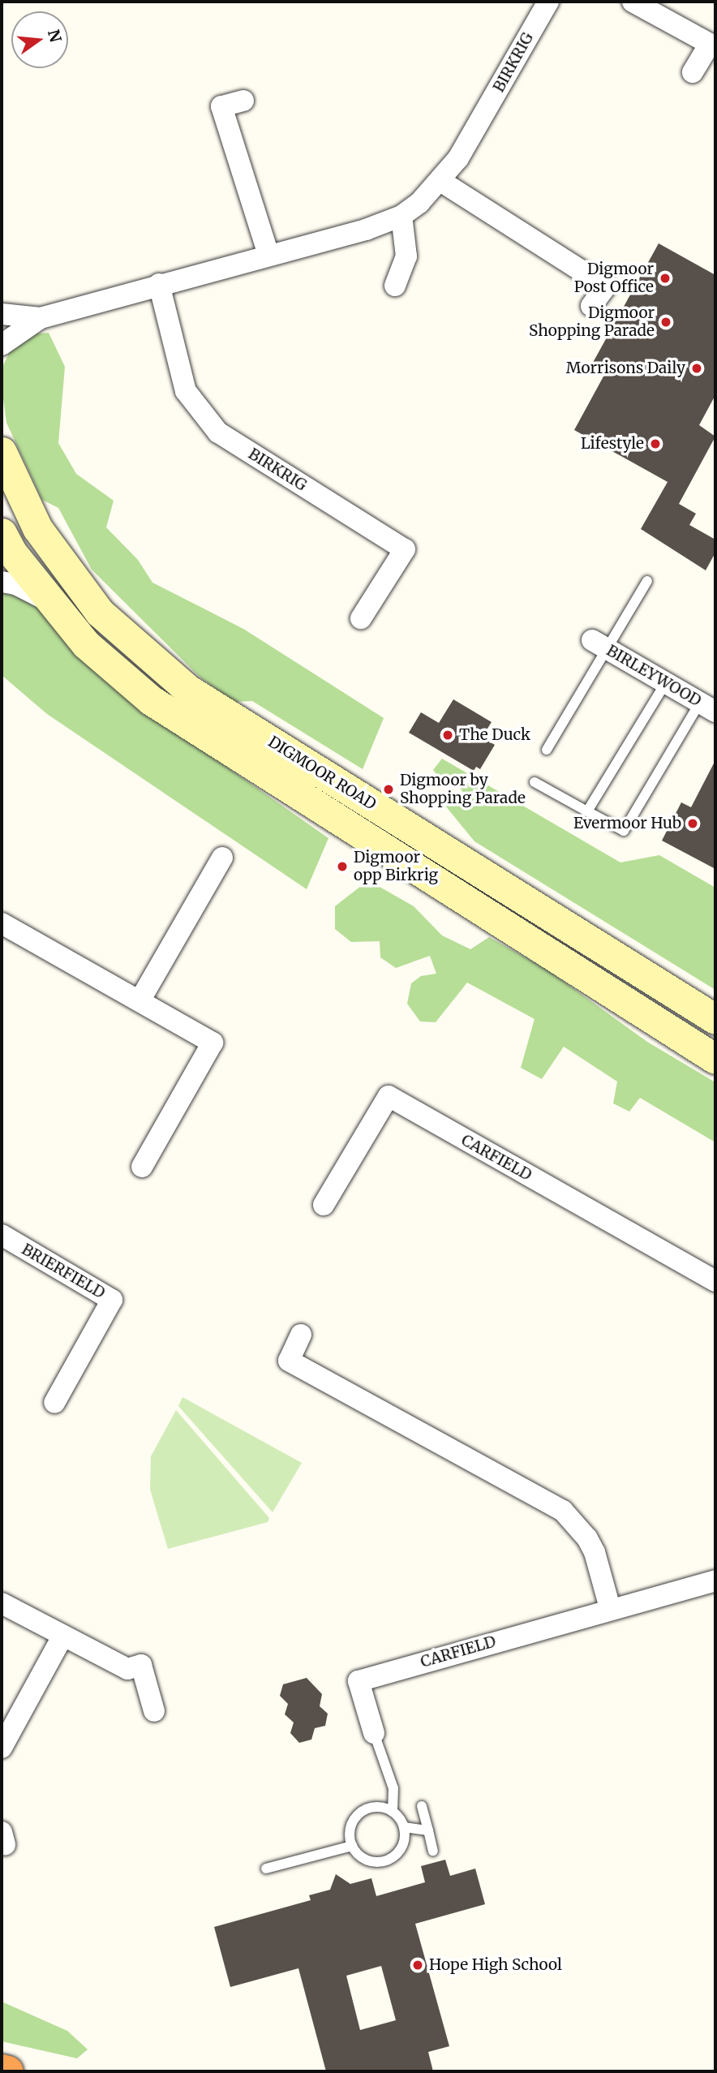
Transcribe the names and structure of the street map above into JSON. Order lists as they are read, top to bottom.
{
  "streets": {
    "street": [
      "BIRKRIG",
      "BIRLEYWOOD",
      "DIGMOOR ROAD",
      "CARFIELD",
      "BRIERFIELD"
    ]
  },
  "places": [
    "Digmoor Post Office",
    "Digmoor Shopping Parade",
    "Morrisons Daily",
    "Lifestyle",
    "The Duck",
    "Digmoor by Shopping Parade",
    "Evermoor Hub",
    "Digmoor opp Birkrig",
    "Hope High School"
  ],
  "north": "right"
}
